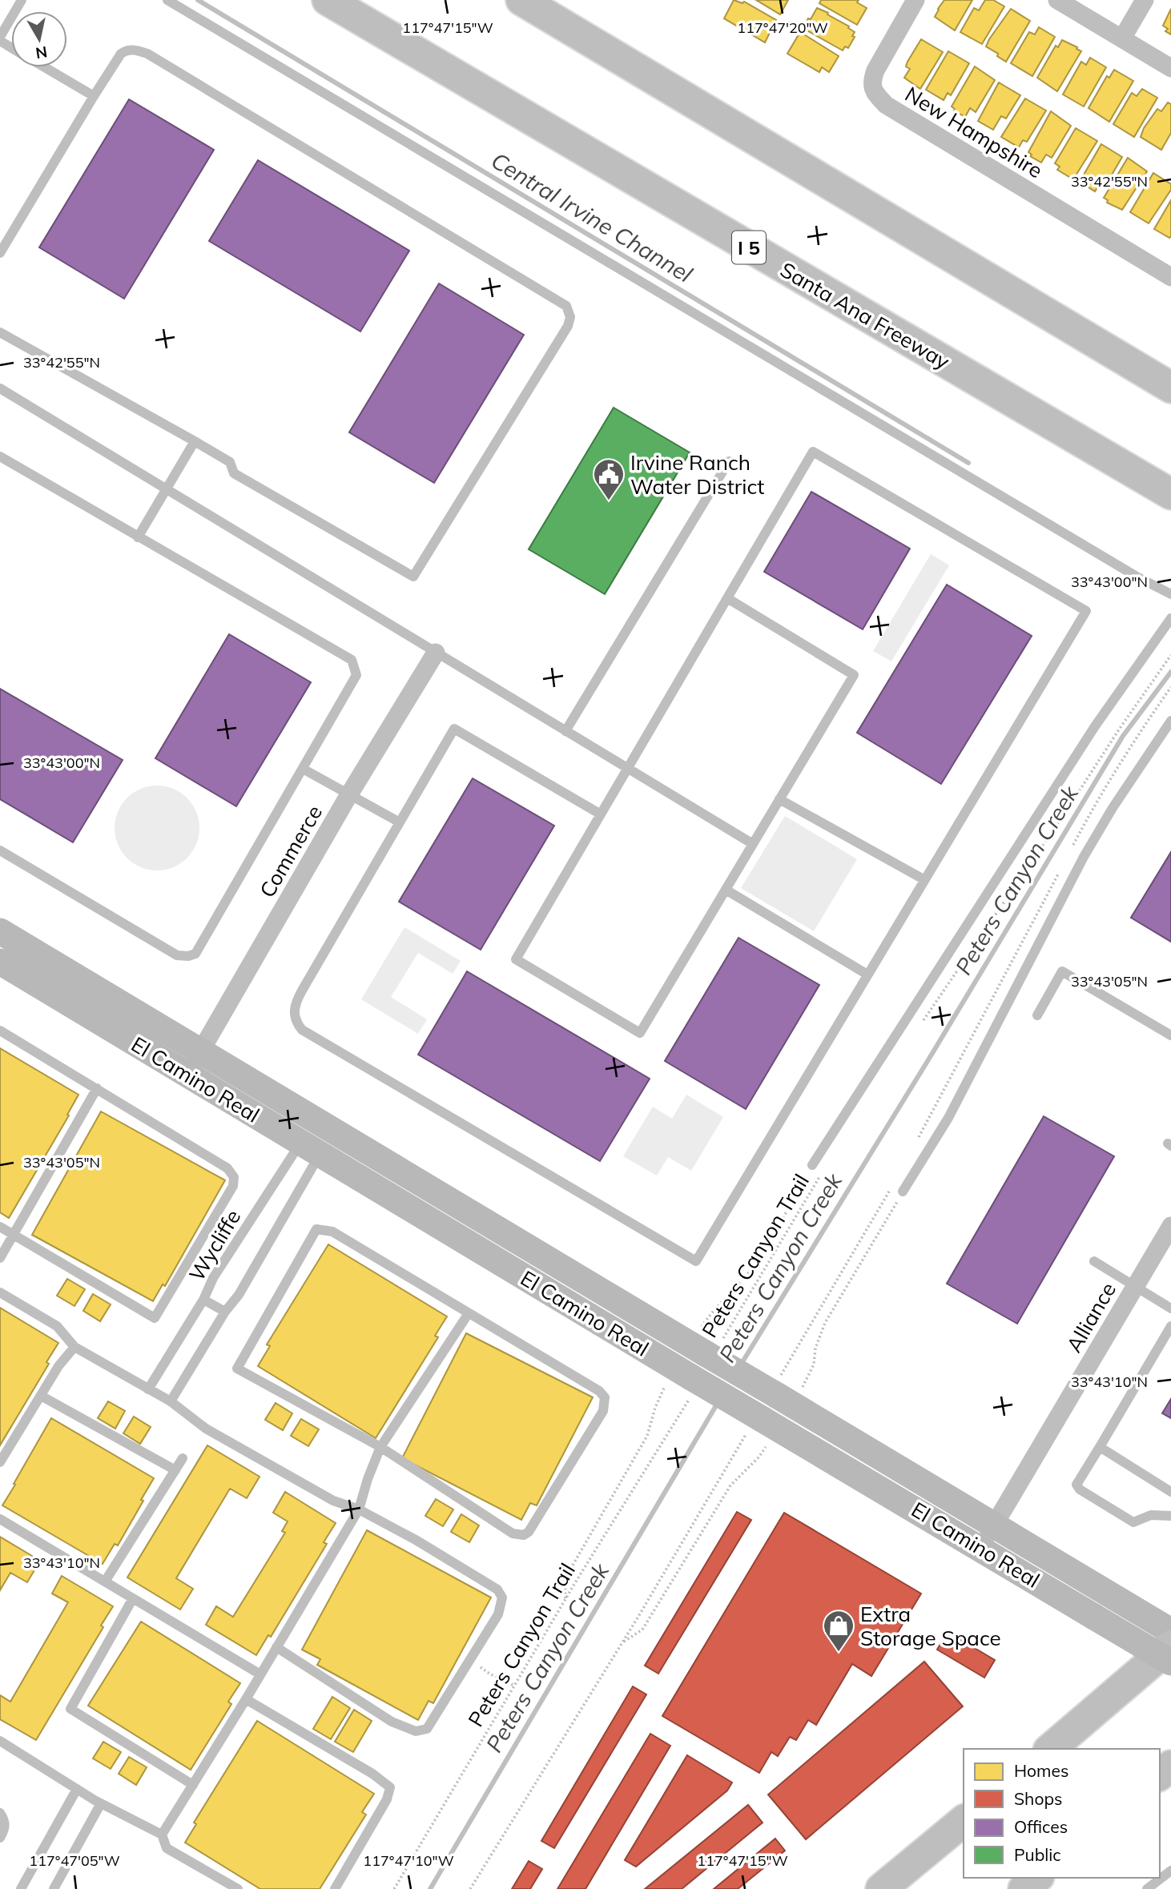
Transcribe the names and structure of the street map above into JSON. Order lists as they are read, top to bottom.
{
  "streets": {
    "highway": ["I 5", "Santa Ana Freeway"],
    "main road": ["El Camino Real"],
    "street": ["New Hampshire", "Commerce", "Alliance"],
    "lane": ["Wycliffe"],
    "path": ["Peters Canyon Trail"]
  },
  "crossings": [
    ["Commerce", "El Camino Real"],
    ["El Camino Real", "Wycliffe"],
    ["El Camino Real", "Peters Canyon Trail"],
    ["El Camino Real", "Alliance"]
  ],
  "water": ["Central Irvine Channel", "Peters Canyon Creek"],
  "places": {
    "public building": ["Irvine Ranch Water District"],
    "shop": ["Extra Storage Space"]
  },
  "legend": [
    "Homes",
    "Shops",
    "Offices",
    "Public"
  ],
  "north": "bottom",
  "coordinates": [
    "117°47'15\"W",
    "117°47'20\"W",
    "33°42'55\"N",
    "33°43'00\"N",
    "33°43'05\"N",
    "33°43'10\"N",
    "117°47'05\"W",
    "117°47'10\"W"
  ]
}
